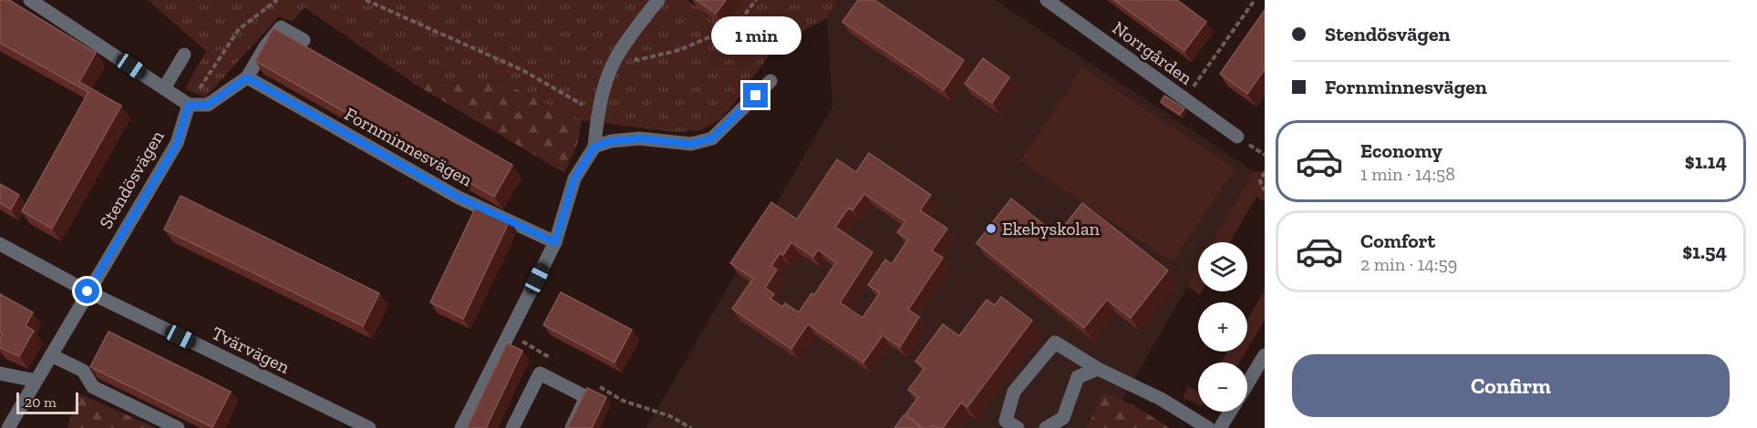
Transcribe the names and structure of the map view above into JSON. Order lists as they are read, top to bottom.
{
  "streets": {
    "street": [
      "Norrgården",
      "Fornminnesvägen",
      "Stendösvägen",
      "Tvärvägen"
    ]
  },
  "crossings": [
    ["Stendösvägen", "Tvärvägen"]
  ],
  "places": ["Ekebyskolan"],
  "scale_bar": "20 m",
  "page": {
    "banner": ["Stendösvägen", "Fornminnesvägen"],
    "bubble": "1 min",
    "list": [
      {
        "name": "Economy",
        "note": "1 min · 14:58",
        "value": "$1.14"
      },
      {
        "name": "Comfort",
        "note": "2 min · 14:59",
        "value": "$1.54"
      }
    ],
    "map_buttons": ["+", "−"],
    "buttons": "Confirm",
    "scale": "20 m"
  }
}
